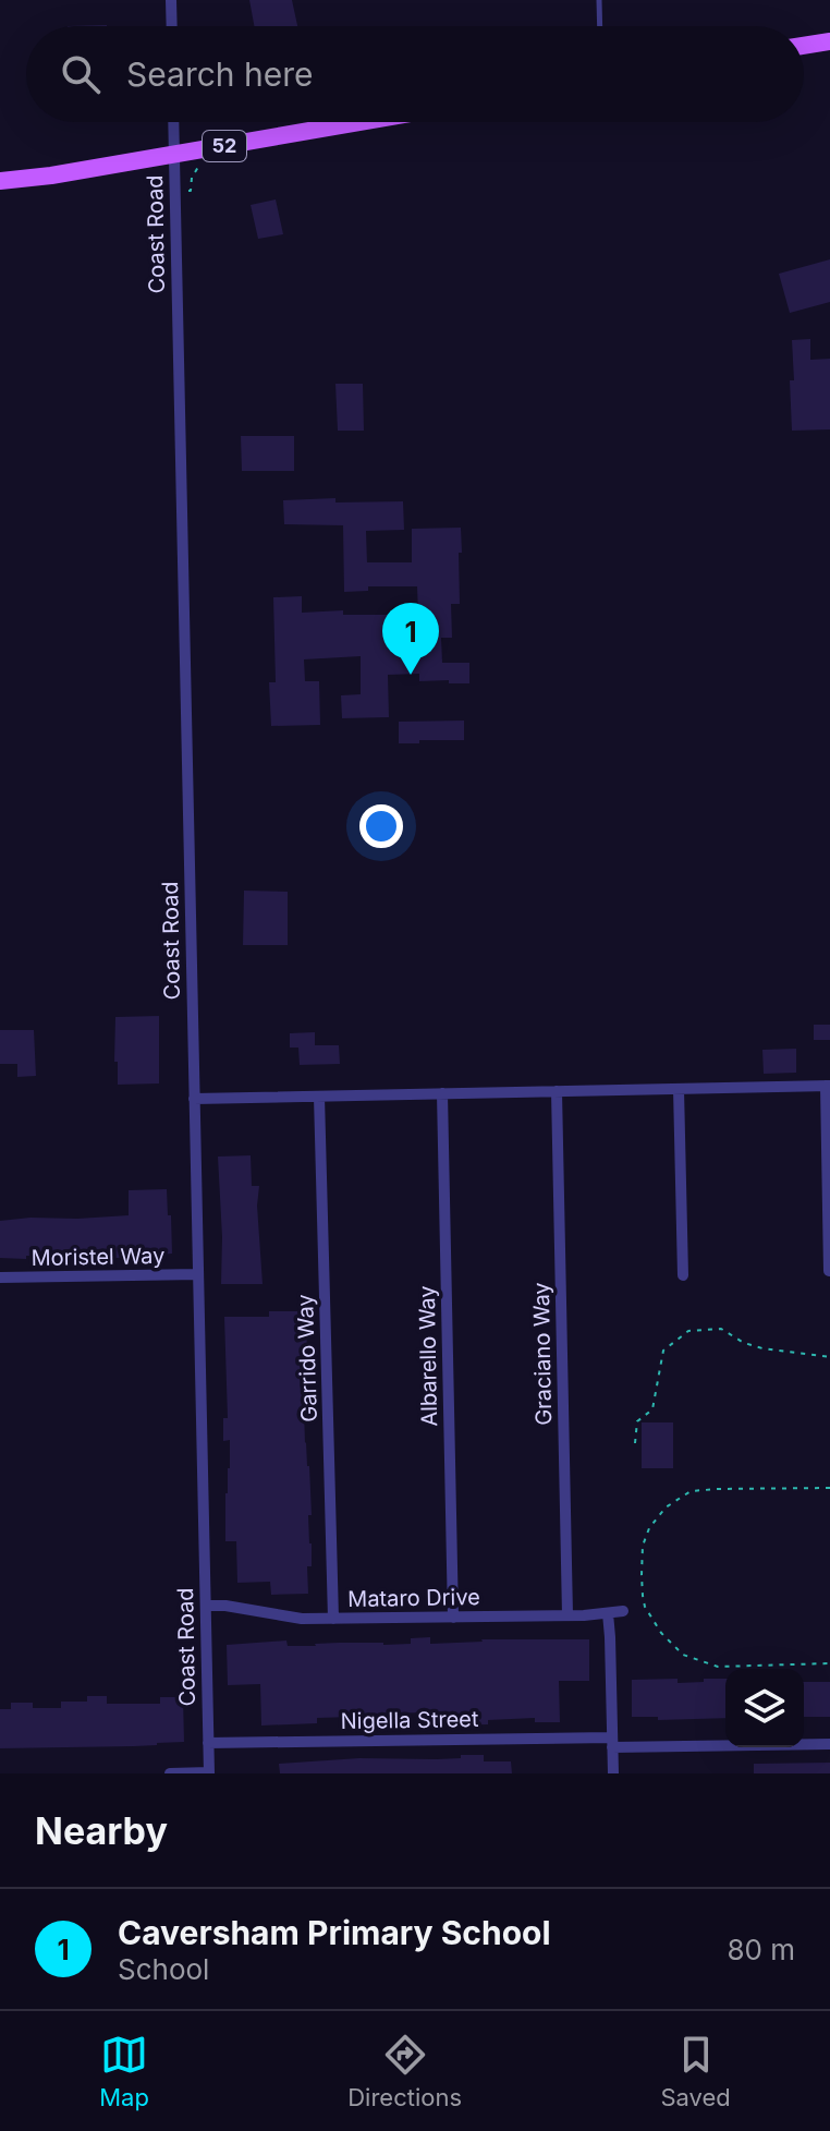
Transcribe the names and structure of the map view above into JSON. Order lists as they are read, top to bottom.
{
  "streets": {
    "main road": ["52"],
    "street": [
      "Coast Road",
      "Moristel Way",
      "Graciano Way",
      "Albarello Way",
      "Garrido Way",
      "Mataro Drive",
      "Nigella Street"
    ]
  },
  "crossings": [
    ["52", "Coast Road"],
    ["Coast Road", "Moristel Way"],
    ["Coast Road", "Mataro Drive"],
    ["Coast Road", "Nigella Street"],
    ["Graciano Way", "Mataro Drive"],
    ["Albarello Way", "Mataro Drive"],
    ["Garrido Way", "Mataro Drive"]
  ],
  "page": {
    "search": "Search here",
    "pins": "1",
    "heading": "Nearby",
    "list": [
      {
        "mark": "1",
        "name": "Caversham Primary School",
        "note": "School",
        "value": "80 m"
      }
    ],
    "nav": ["Map", "Directions", "Saved"]
  }
}
